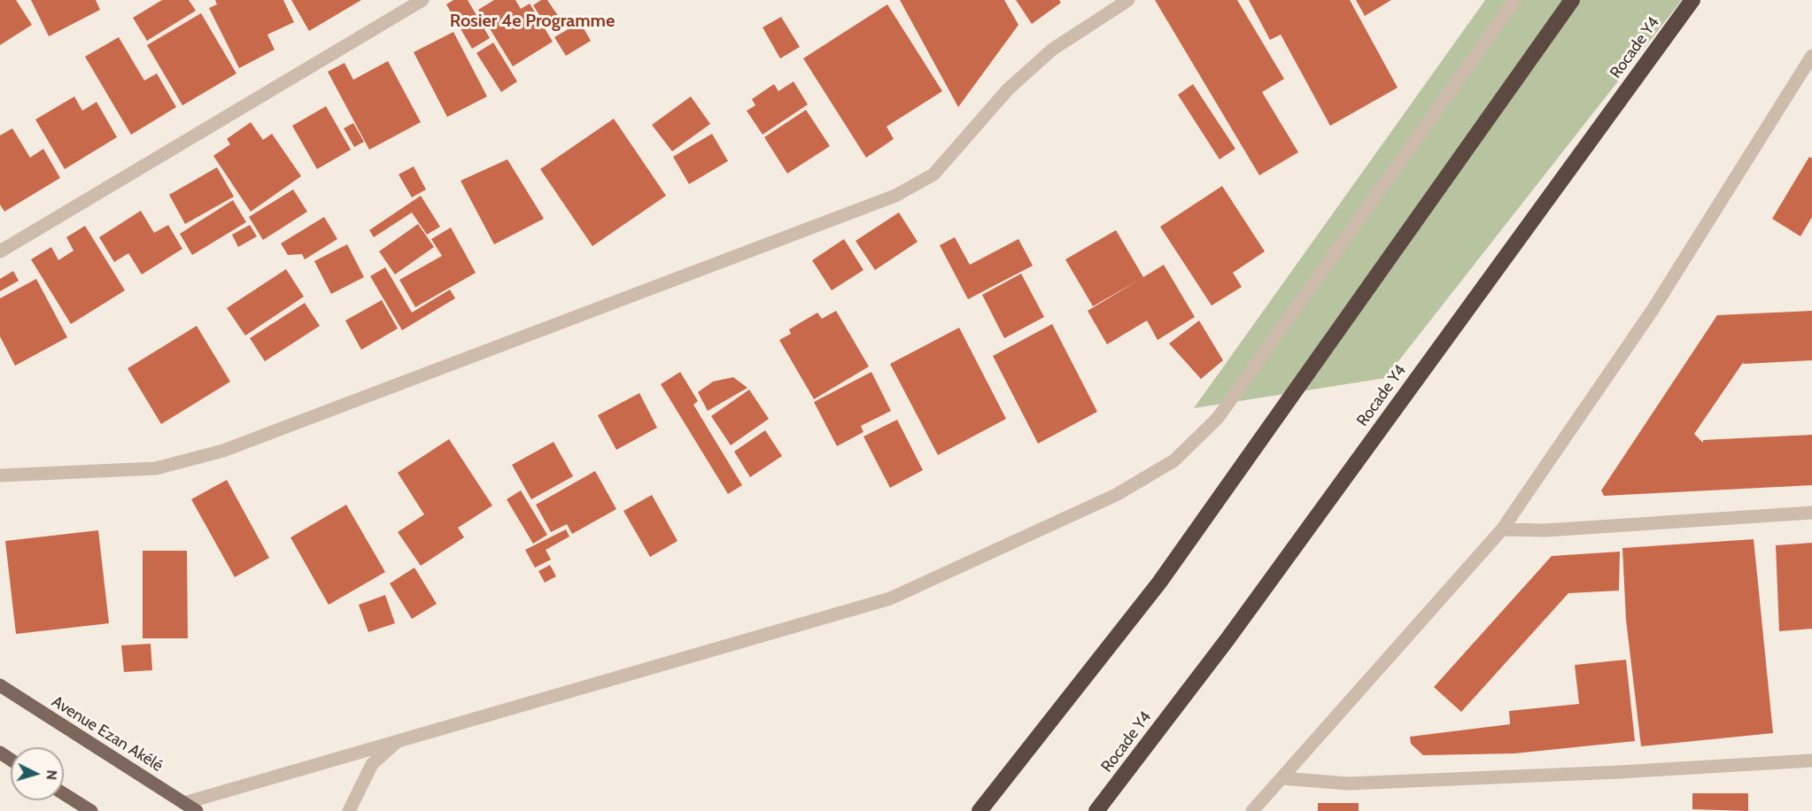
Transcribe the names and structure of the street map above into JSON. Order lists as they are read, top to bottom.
{
  "streets": {
    "highway": ["Rocade Y4"],
    "main road": ["Avenue Ezan Akélé"]
  },
  "districts": ["Rosier 4e Programme"],
  "north": "right"
}
